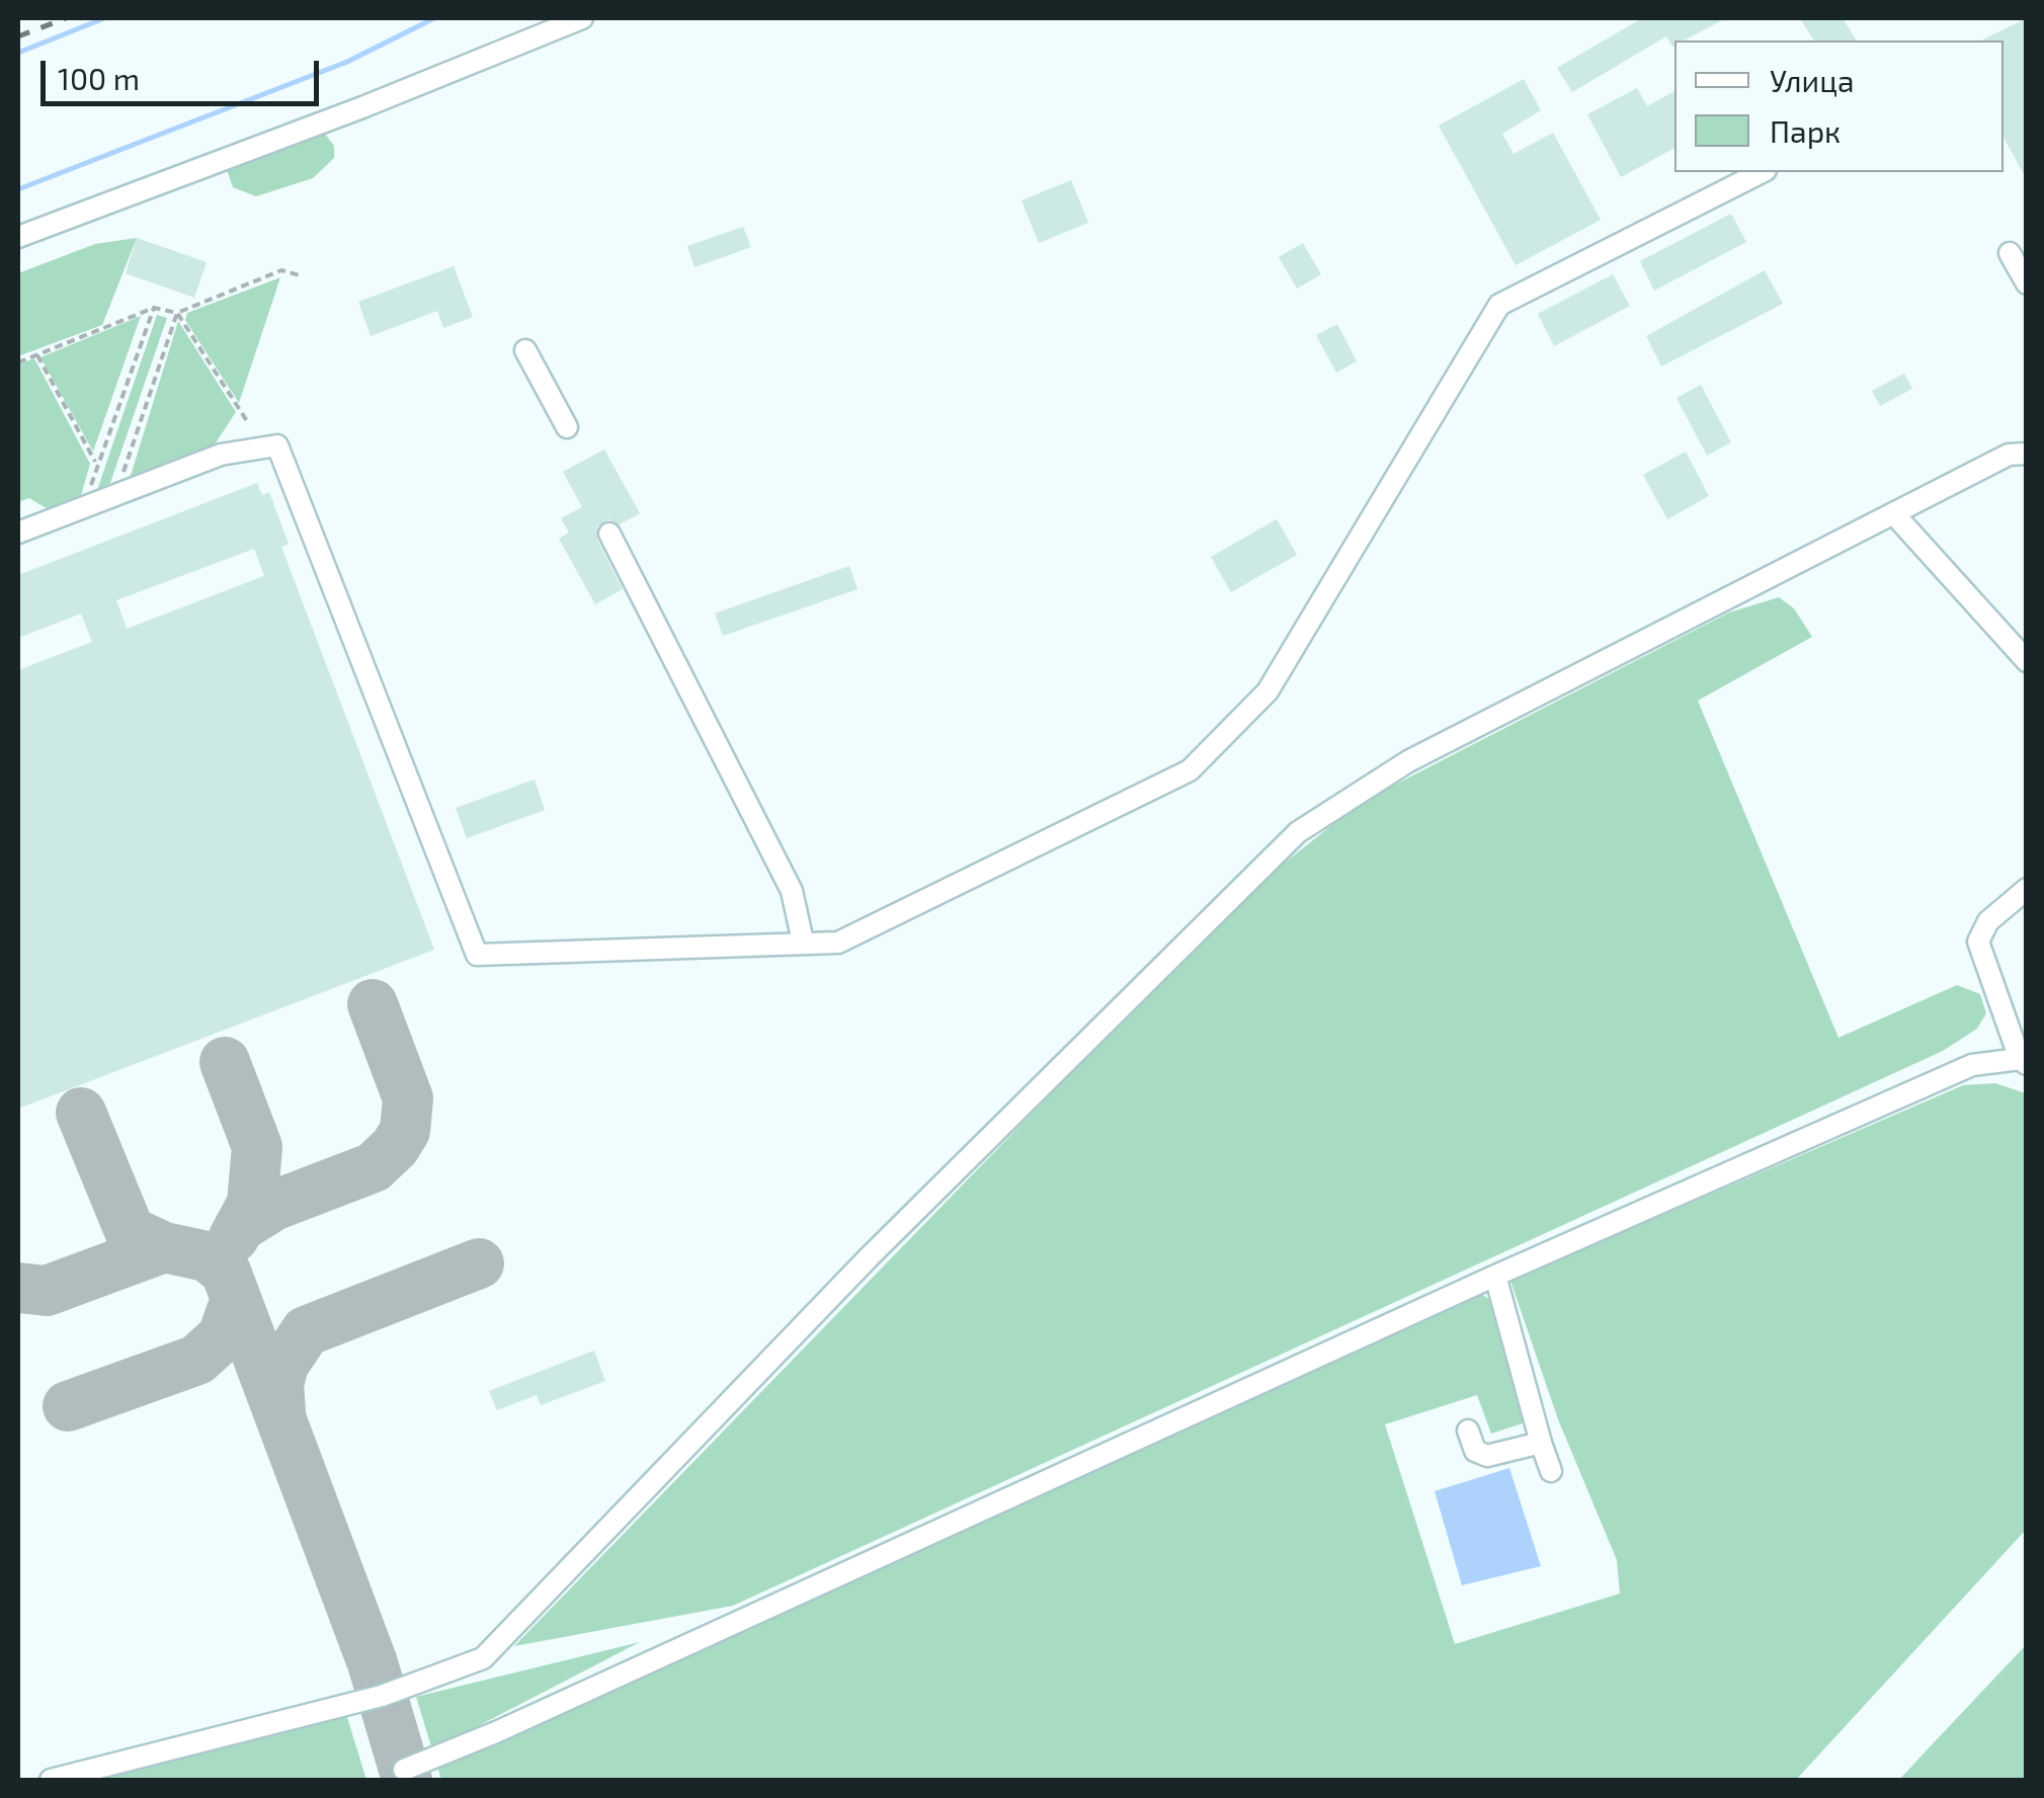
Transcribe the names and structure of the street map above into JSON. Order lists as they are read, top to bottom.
{
  "legend": ["Улица", "Парк"],
  "scale_bar": "100 m"
}
